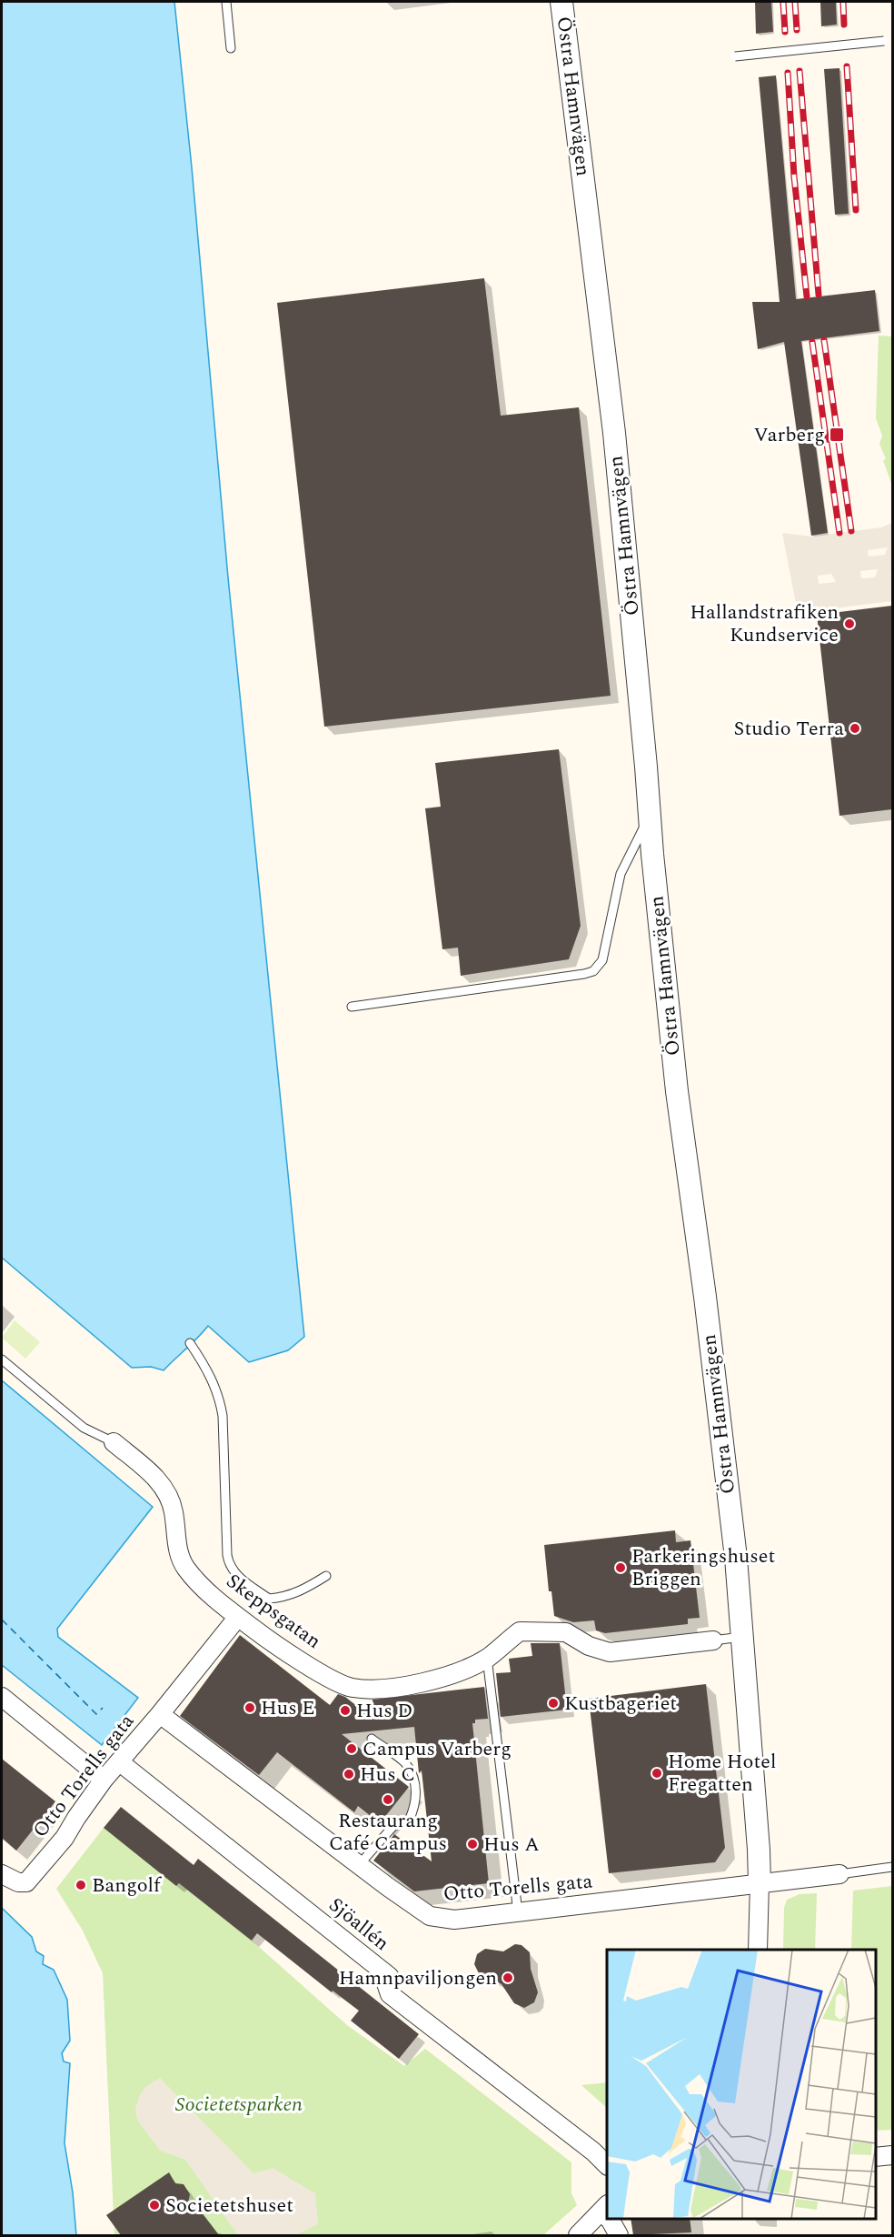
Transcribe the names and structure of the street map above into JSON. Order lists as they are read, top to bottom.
{
  "streets": {
    "street": [
      "Östra Hamnvägen",
      "Skeppsgatan",
      "Otto Torells gata",
      "Sjöallén"
    ]
  },
  "crossings": [
    ["Östra Hamnvägen", "Skeppsgatan"],
    ["Östra Hamnvägen", "Otto Torells gata"],
    ["Otto Torells gata", "Sjöallén"]
  ],
  "parks": ["Societetsparken"],
  "places": {
    "transit": ["Varberg"],
    "other": [
      "Hallandstrafiken Kundservice",
      "Studio Terra",
      "Parkeringshuset Briggen",
      "Kustbageriet",
      "Hus E",
      "Hus D",
      "Campus Varberg",
      "Home Hotel Fregatten",
      "Hus C",
      "Restaurang Café Campus",
      "Hus A",
      "Bangolf",
      "Hamnpaviljongen",
      "Societetshuset"
    ]
  }
}
